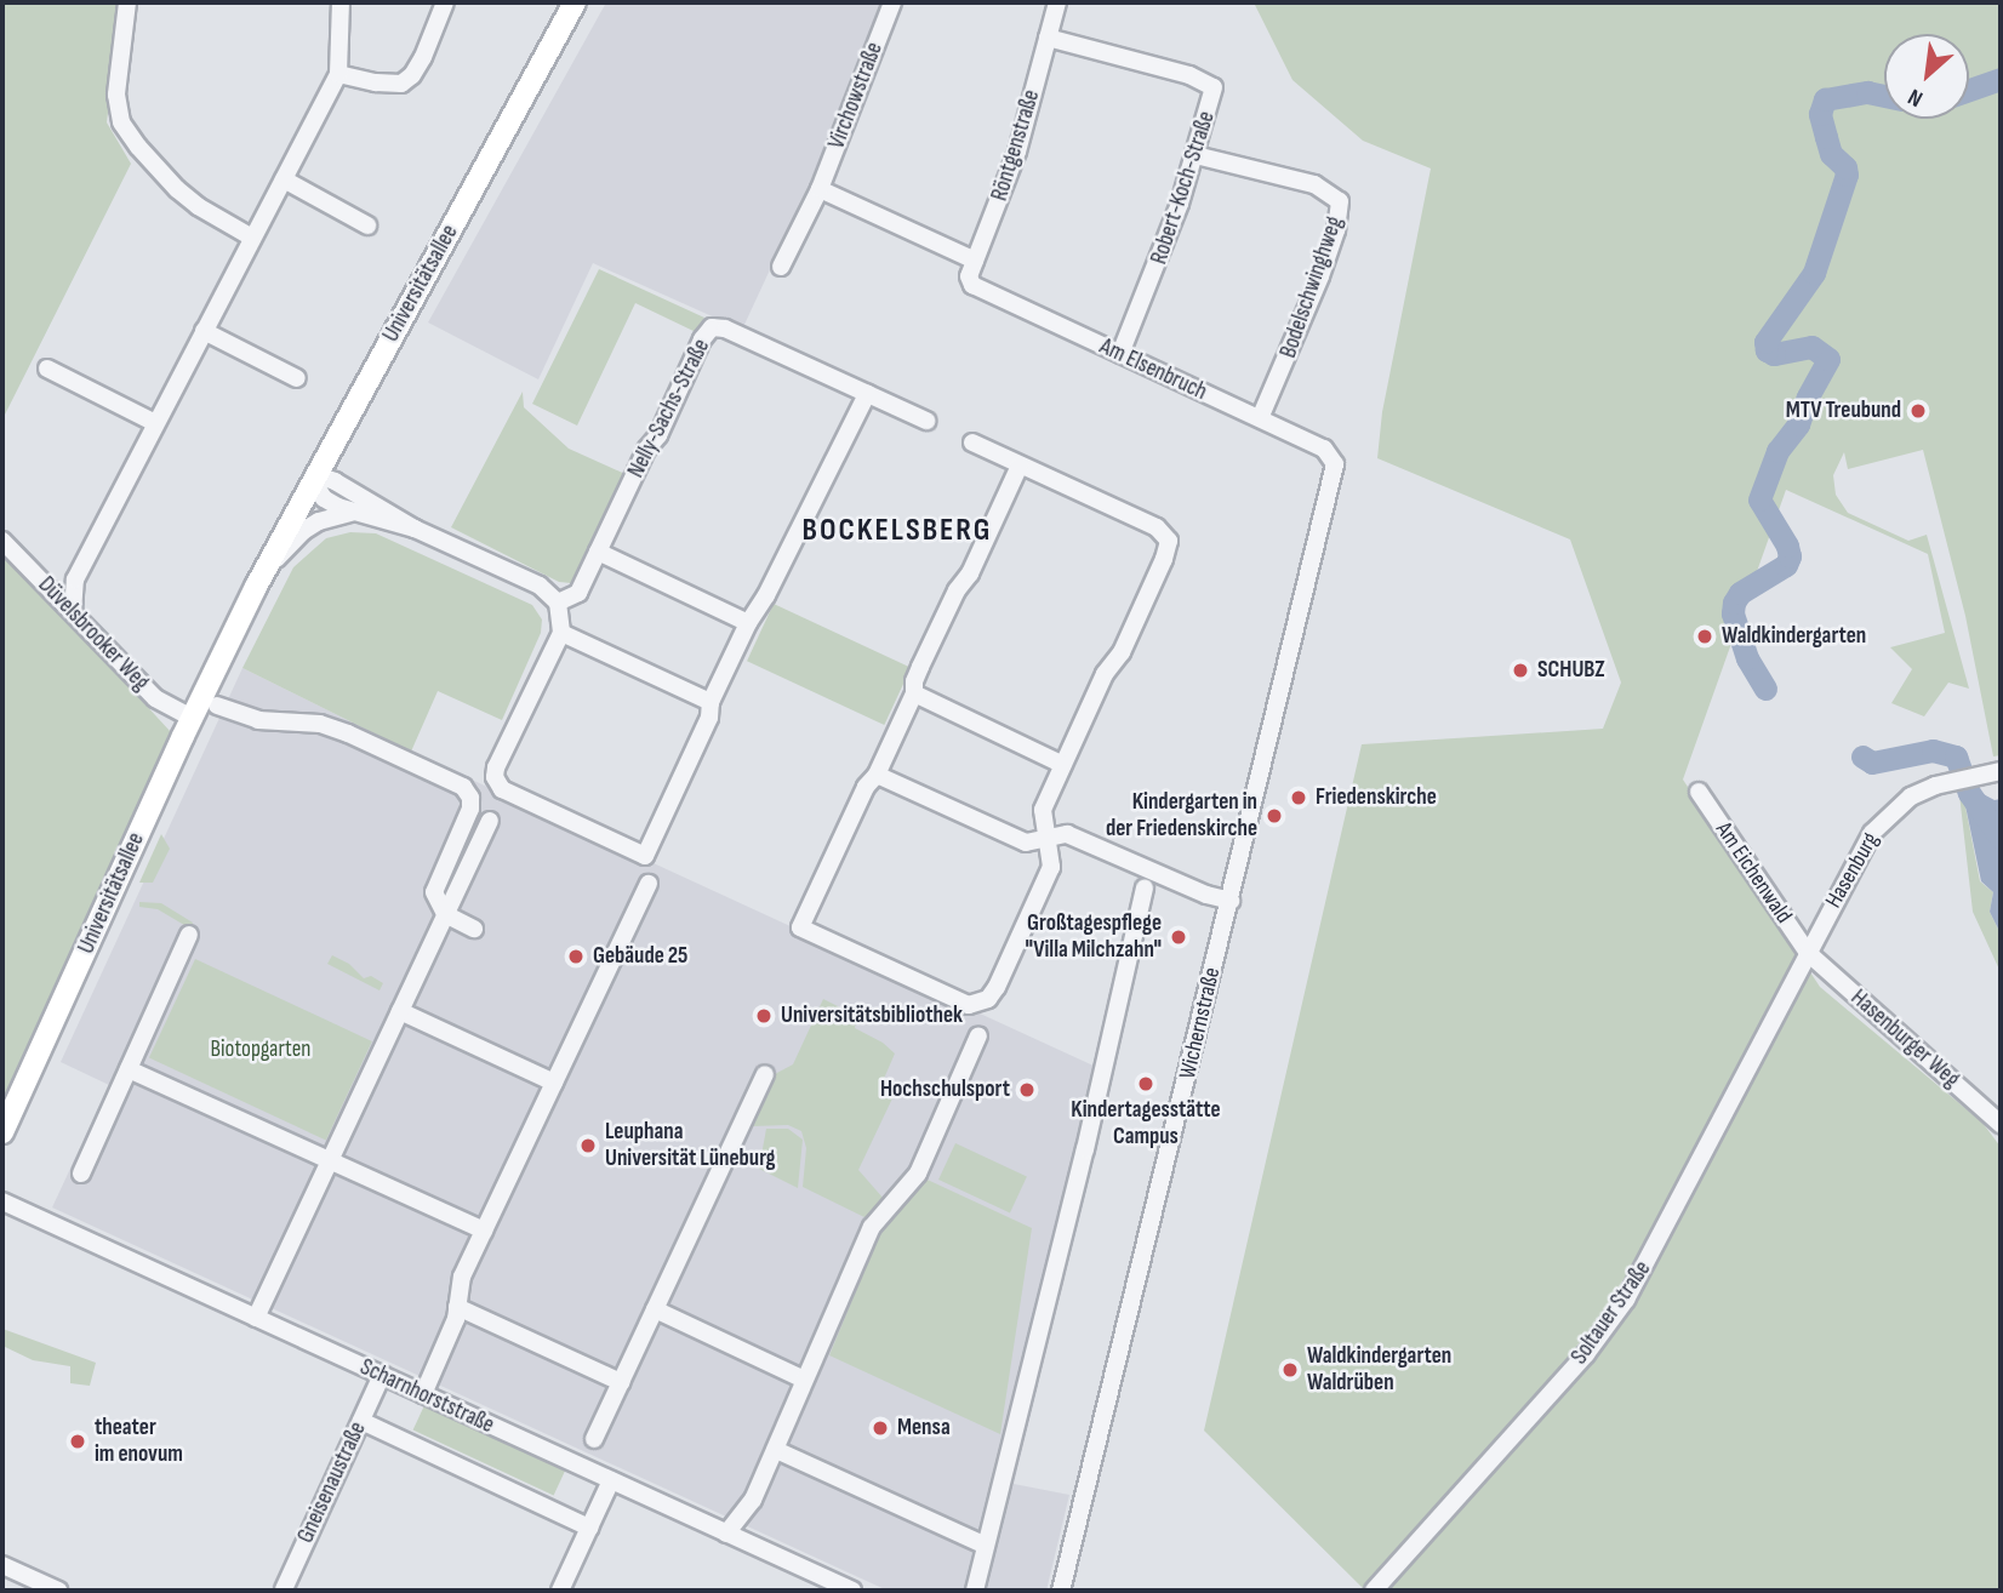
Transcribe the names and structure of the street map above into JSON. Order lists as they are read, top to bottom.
{
  "streets": {
    "main road": ["Universitätsallee"],
    "street": [
      "Virchowstraße",
      "Röntgenstraße",
      "Robert-Koch-Straße",
      "Bodelschwinghweg",
      "Am Elsenbruch",
      "Nelly-Sachs-Straße",
      "Düvelsbrooker Weg",
      "Hasenburg",
      "Am Eichenwald",
      "Wichernstraße",
      "Hasenburger Weg",
      "Soltauer Straße",
      "Scharnhorststraße",
      "Gneisenaustraße"
    ]
  },
  "crossings": [
    ["Röntgenstraße", "Robert-Koch-Straße"],
    ["Röntgenstraße", "Am Elsenbruch"],
    ["Robert-Koch-Straße", "Bodelschwinghweg"],
    ["Robert-Koch-Straße", "Am Elsenbruch"],
    ["Universitätsallee", "Düvelsbrooker Weg"],
    ["Bodelschwinghweg", "Am Elsenbruch"],
    ["Am Elsenbruch", "Wichernstraße"],
    ["Hasenburg", "Am Eichenwald"],
    ["Hasenburg", "Hasenburger Weg"],
    ["Hasenburg", "Soltauer Straße"],
    ["Am Eichenwald", "Hasenburger Weg"],
    ["Scharnhorststraße", "Gneisenaustraße"]
  ],
  "districts": ["BOCKELSBERG"],
  "parks": ["Biotopgarten"],
  "places": [
    "MTV Treubund",
    "Waldkindergarten",
    "SCHUBZ",
    "Friedenskirche",
    "Kindergarten in der Friedenskirche",
    "Großtagespflege \"Villa Milchzahn\"",
    "Gebäude 25",
    "Universitätsbibliothek",
    "Kindertagesstätte Campus",
    "Hochschulsport",
    "Leuphana Universität Lüneburg",
    "Waldkindergarten Waldrüben",
    "Mensa",
    "theater im enovum"
  ],
  "north": "bottom left"
}
